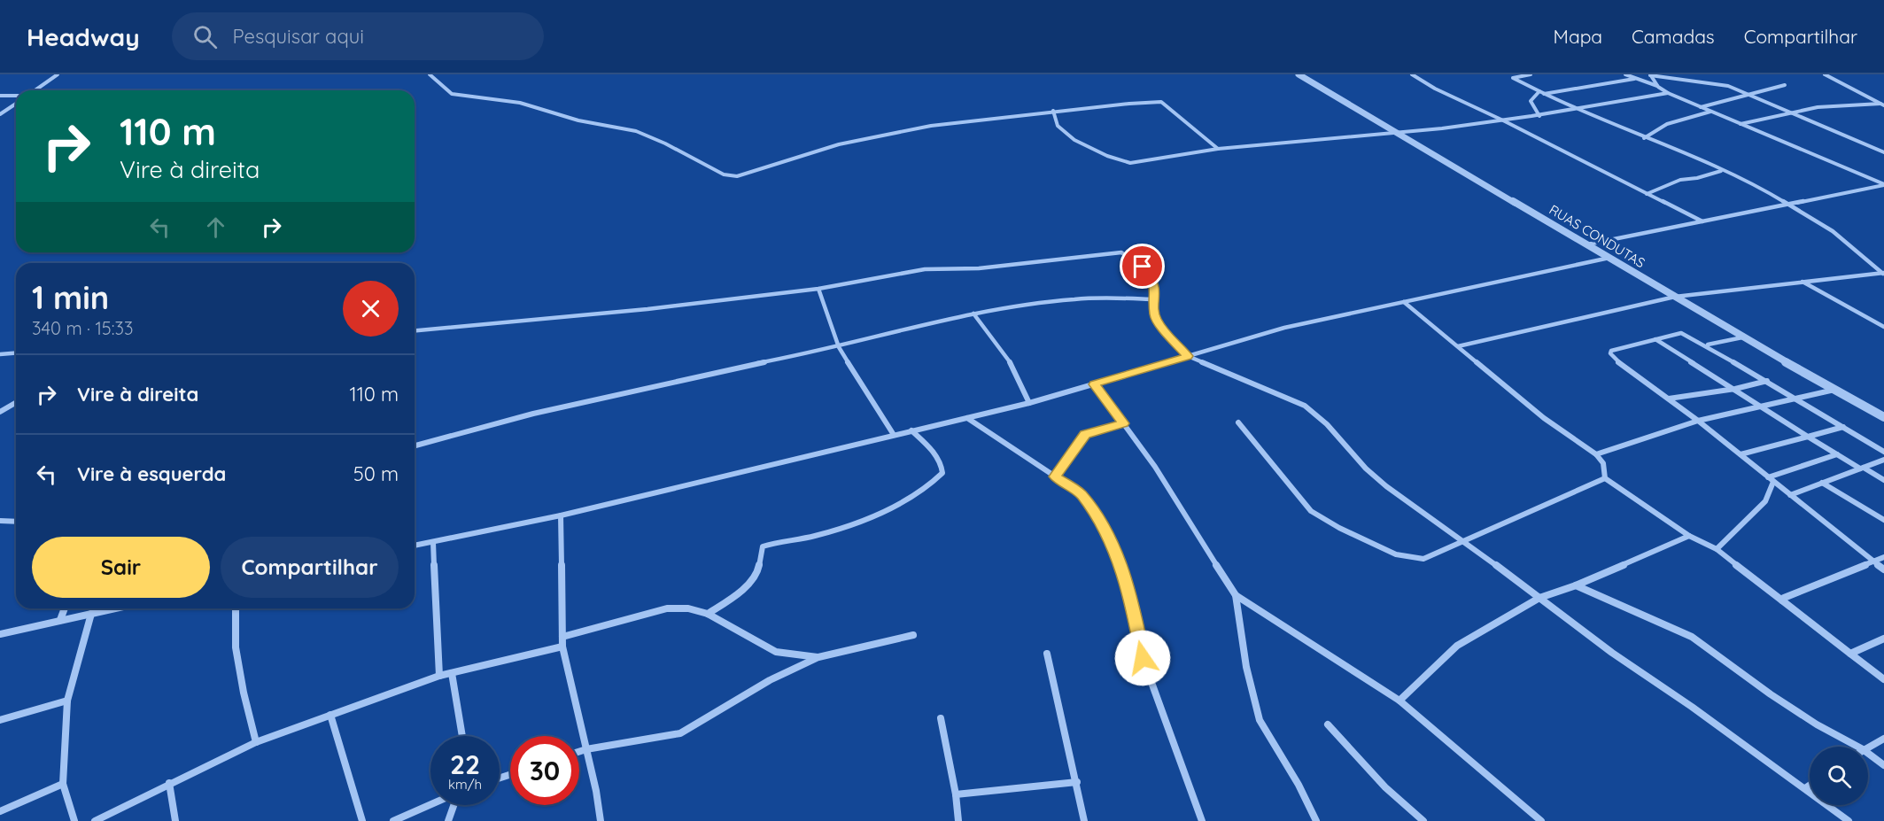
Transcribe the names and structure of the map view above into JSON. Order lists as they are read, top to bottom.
{
  "streets": {
    "street": ["RUAS CONDUTAS"]
  },
  "page": {
    "header": "Headway",
    "search": "Pesquisar aqui",
    "nav": ["Mapa", "Camadas", "Compartilhar"],
    "turn": ["110 m", "Vire à direita"],
    "heading": ["1 min", "340 m · 15:33"],
    "list": [
      {
        "name": "Vire à direita",
        "value": "110 m"
      },
      {
        "name": "Vire à esquerda",
        "value": "50 m"
      }
    ],
    "buttons": ["Sair", "Compartilhar"],
    "speed": "22 km/h",
    "limit": "30"
  }
}
